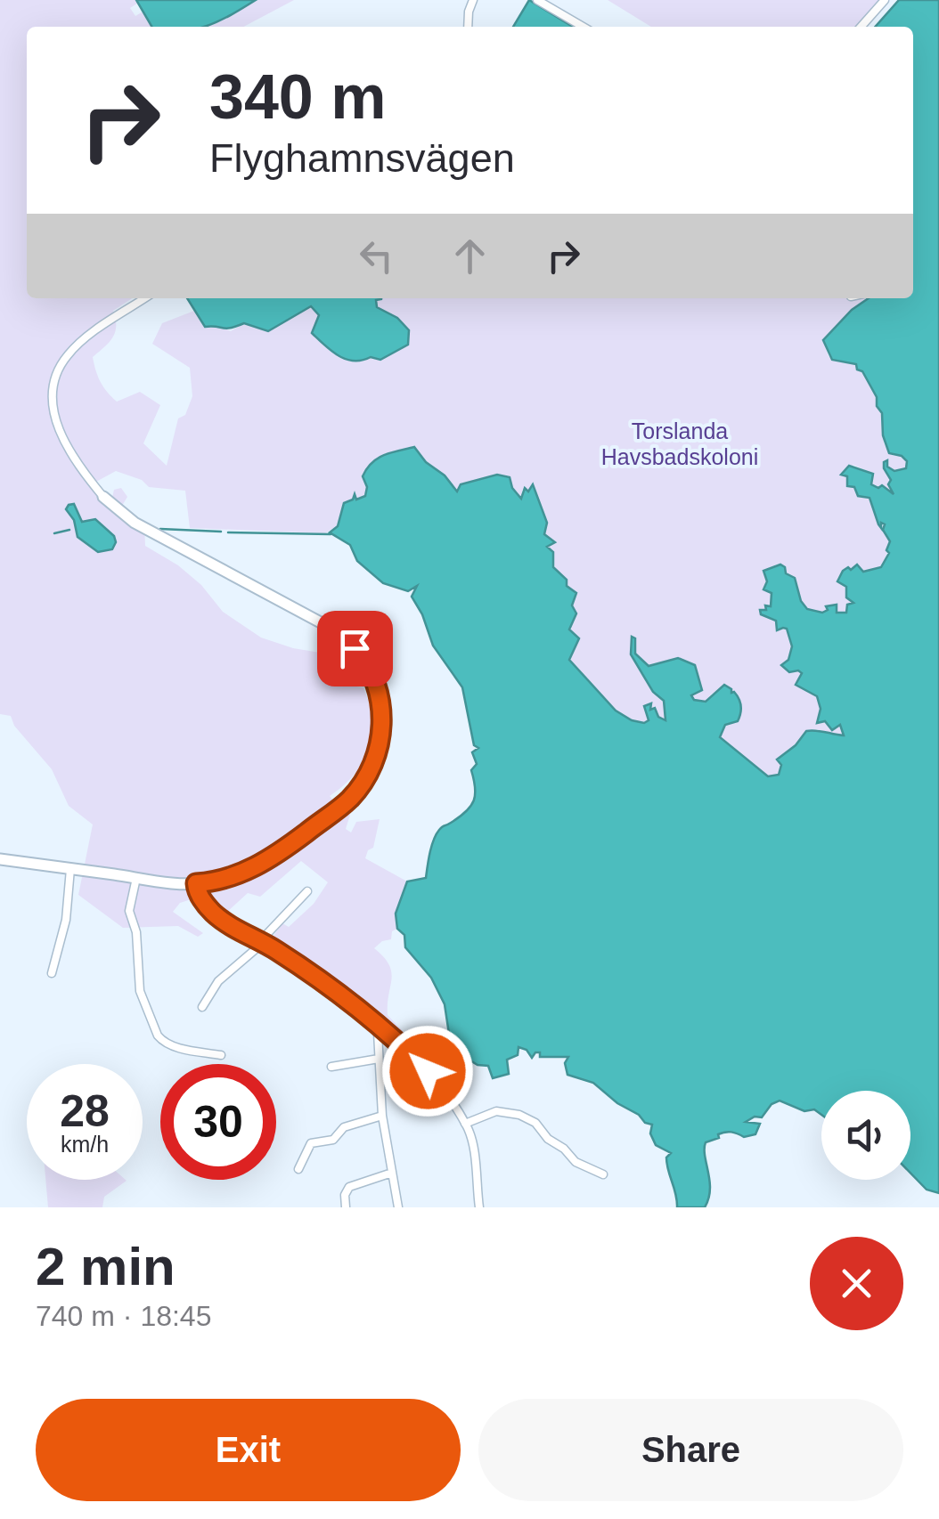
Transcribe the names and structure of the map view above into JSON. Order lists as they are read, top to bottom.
{
  "parks": ["Torslanda Havsbadskoloni"],
  "page": {
    "turn": ["340 m", "Flyghamnsvägen"],
    "speed": "28 km/h",
    "limit": "30",
    "heading": ["2 min", "740 m · 18:45"],
    "buttons": ["Exit", "Share"]
  }
}
